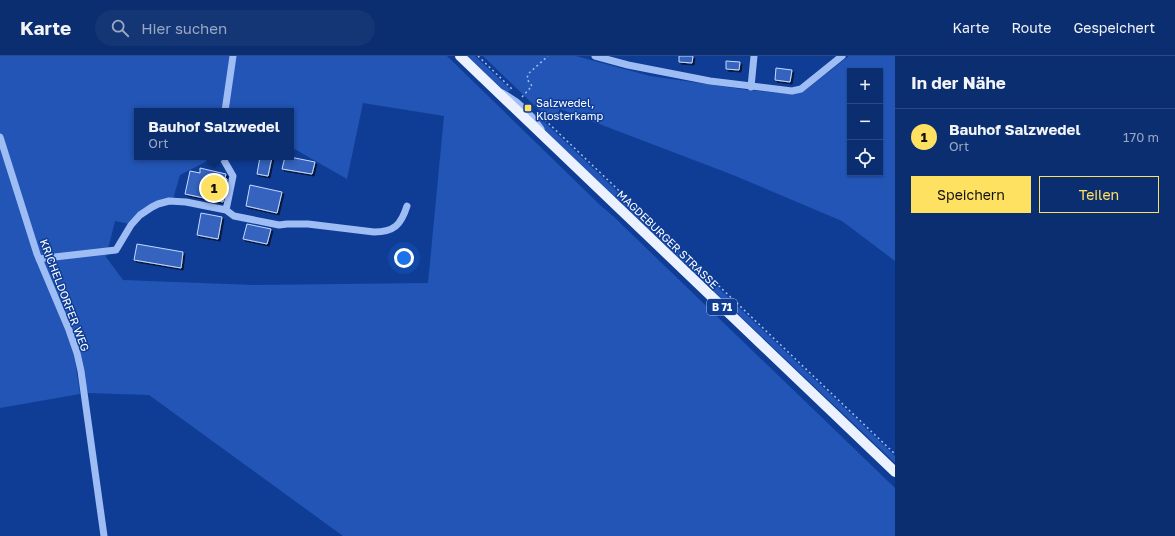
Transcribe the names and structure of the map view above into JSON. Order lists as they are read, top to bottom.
{
  "streets": {
    "main road": ["MAGDEBURGER STRASSE", "B 71"],
    "street": ["KRICHELDORFER WEG"]
  },
  "places": {
    "transit": ["Salzwedel, Klosterkamp"]
  },
  "page": {
    "header": "Karte",
    "search": "Hier suchen",
    "nav": ["Karte", "Route", "Gespeichert"],
    "heading": "In der Nähe",
    "map_buttons": ["+", "−"],
    "popup": ["Bauhof Salzwedel", "Ort"],
    "list": [
      {
        "mark": "1",
        "name": "Bauhof Salzwedel",
        "note": "Ort",
        "value": "170 m"
      }
    ],
    "buttons": ["Speichern", "Teilen"],
    "pins": "1"
  }
}
